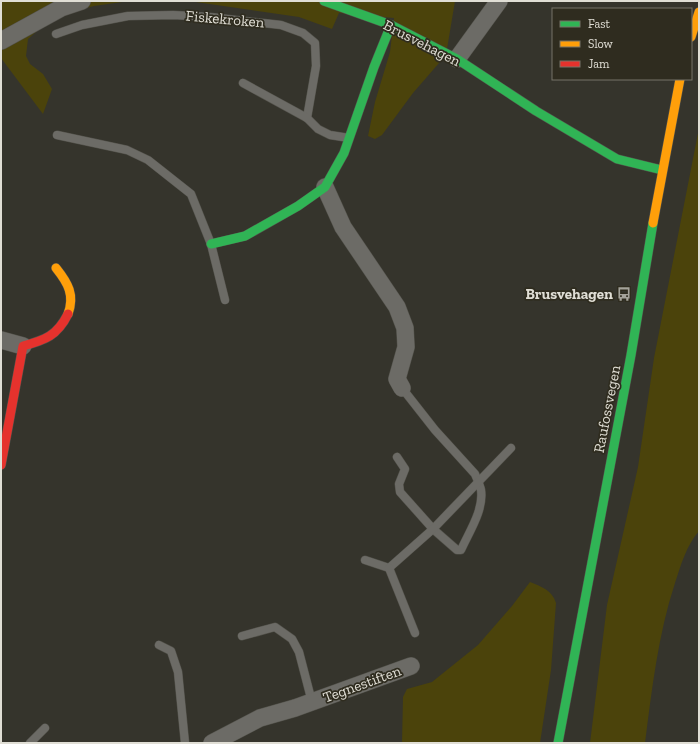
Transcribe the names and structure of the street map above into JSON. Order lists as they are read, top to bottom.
{
  "streets": {
    "street": ["Brusvehagen", "Raufossvegen", "Tegnestiften"],
    "lane": ["Fiskekroken"]
  },
  "crossings": [
    ["Brusvehagen", "Raufossvegen"]
  ],
  "places": {
    "bus stop": ["Brusvehagen"]
  },
  "legend": ["Fast", "Slow", "Jam"]
}
